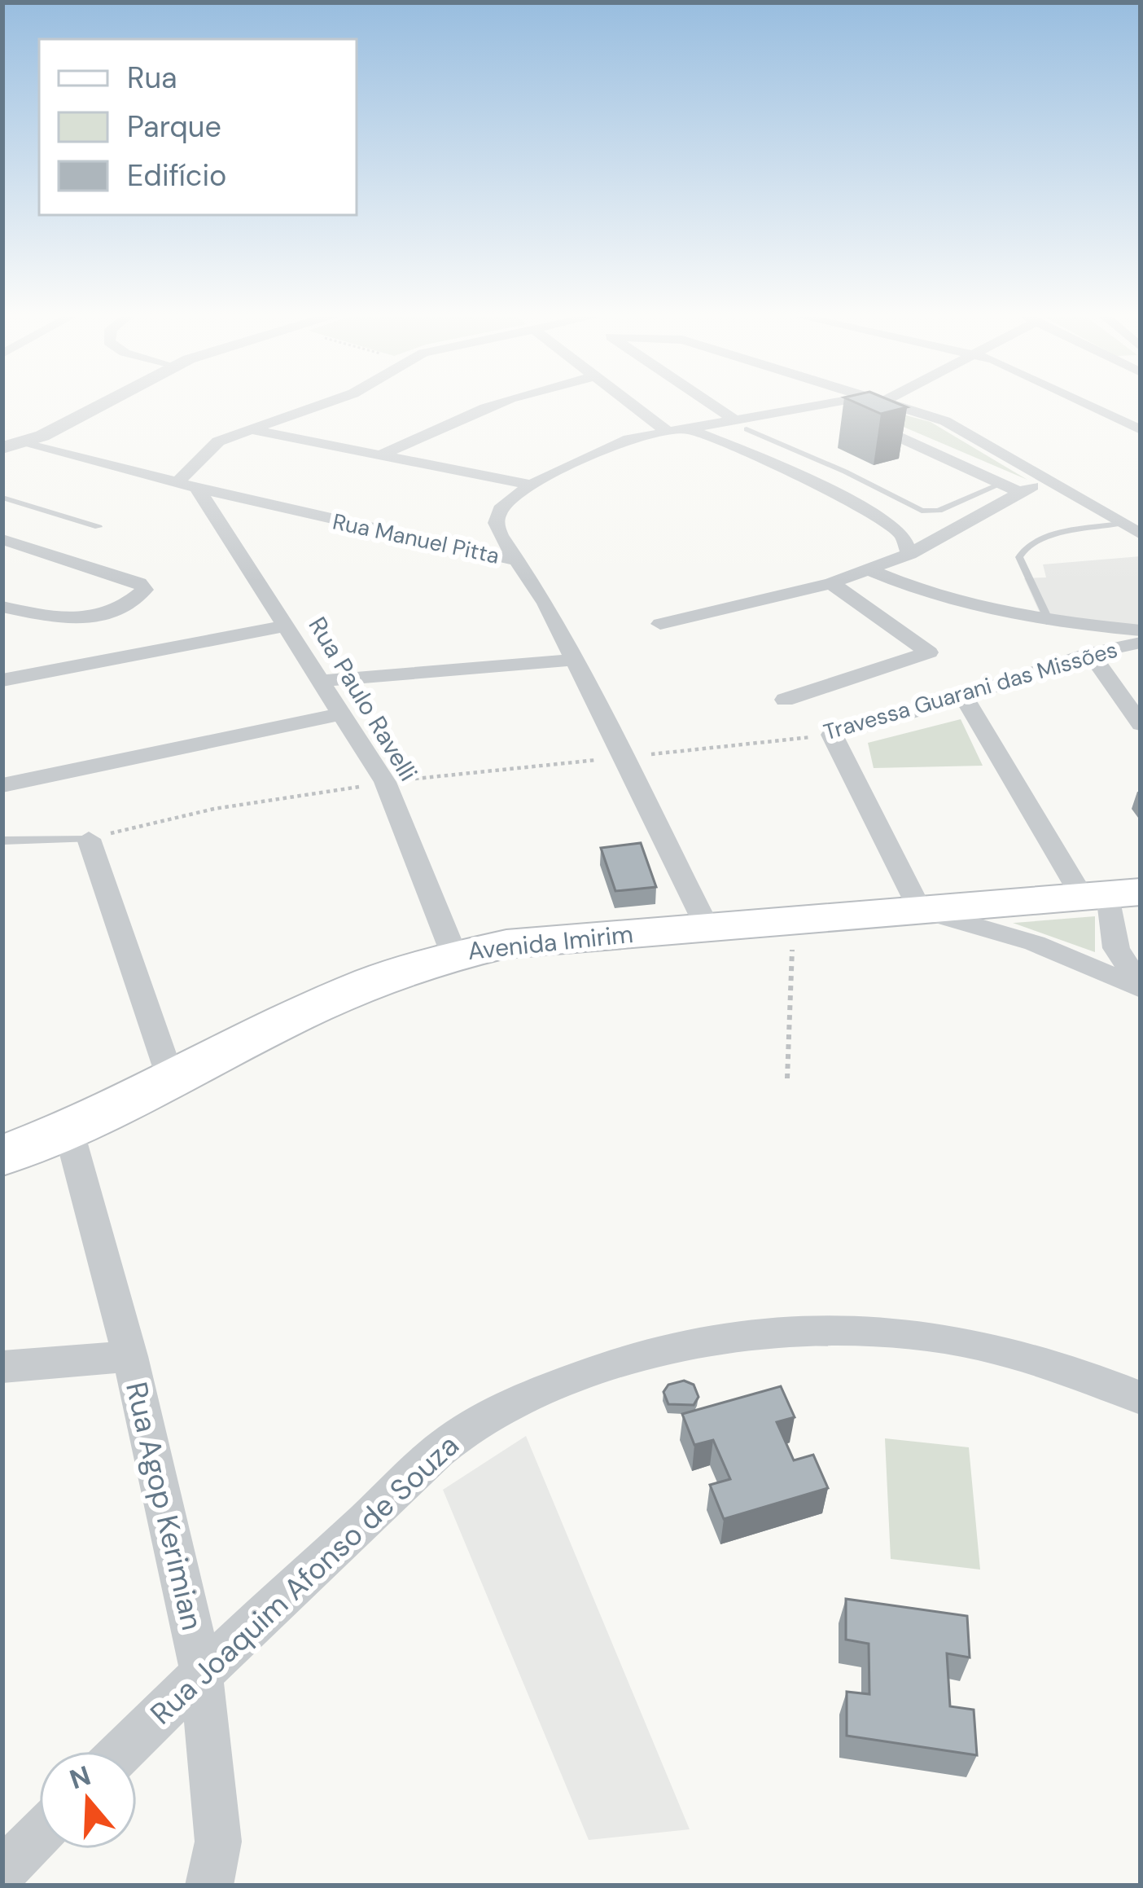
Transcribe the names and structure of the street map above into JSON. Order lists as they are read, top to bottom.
{
  "streets": {
    "main road": ["Avenida Imirim"],
    "street": [
      "Rua Manuel Pitta",
      "Travessa Guarani das Missões",
      "Rua Paulo Ravelli",
      "Rua Agop Kerimian",
      "Rua Joaquim Afonso de Souza"
    ]
  },
  "crossings": [
    ["Rua Manuel Pitta", "Travessa Guarani das Missões"],
    ["Rua Manuel Pitta", "Rua Paulo Ravelli"],
    ["Rua Manuel Pitta", "Avenida Imirim"],
    ["Travessa Guarani das Missões", "Rua Paulo Ravelli"],
    ["Rua Paulo Ravelli", "Avenida Imirim"],
    ["Avenida Imirim", "Rua Agop Kerimian"],
    ["Rua Agop Kerimian", "Rua Joaquim Afonso de Souza"]
  ],
  "legend": ["Rua", "Parque", "Edifício"],
  "north": "top"
}
